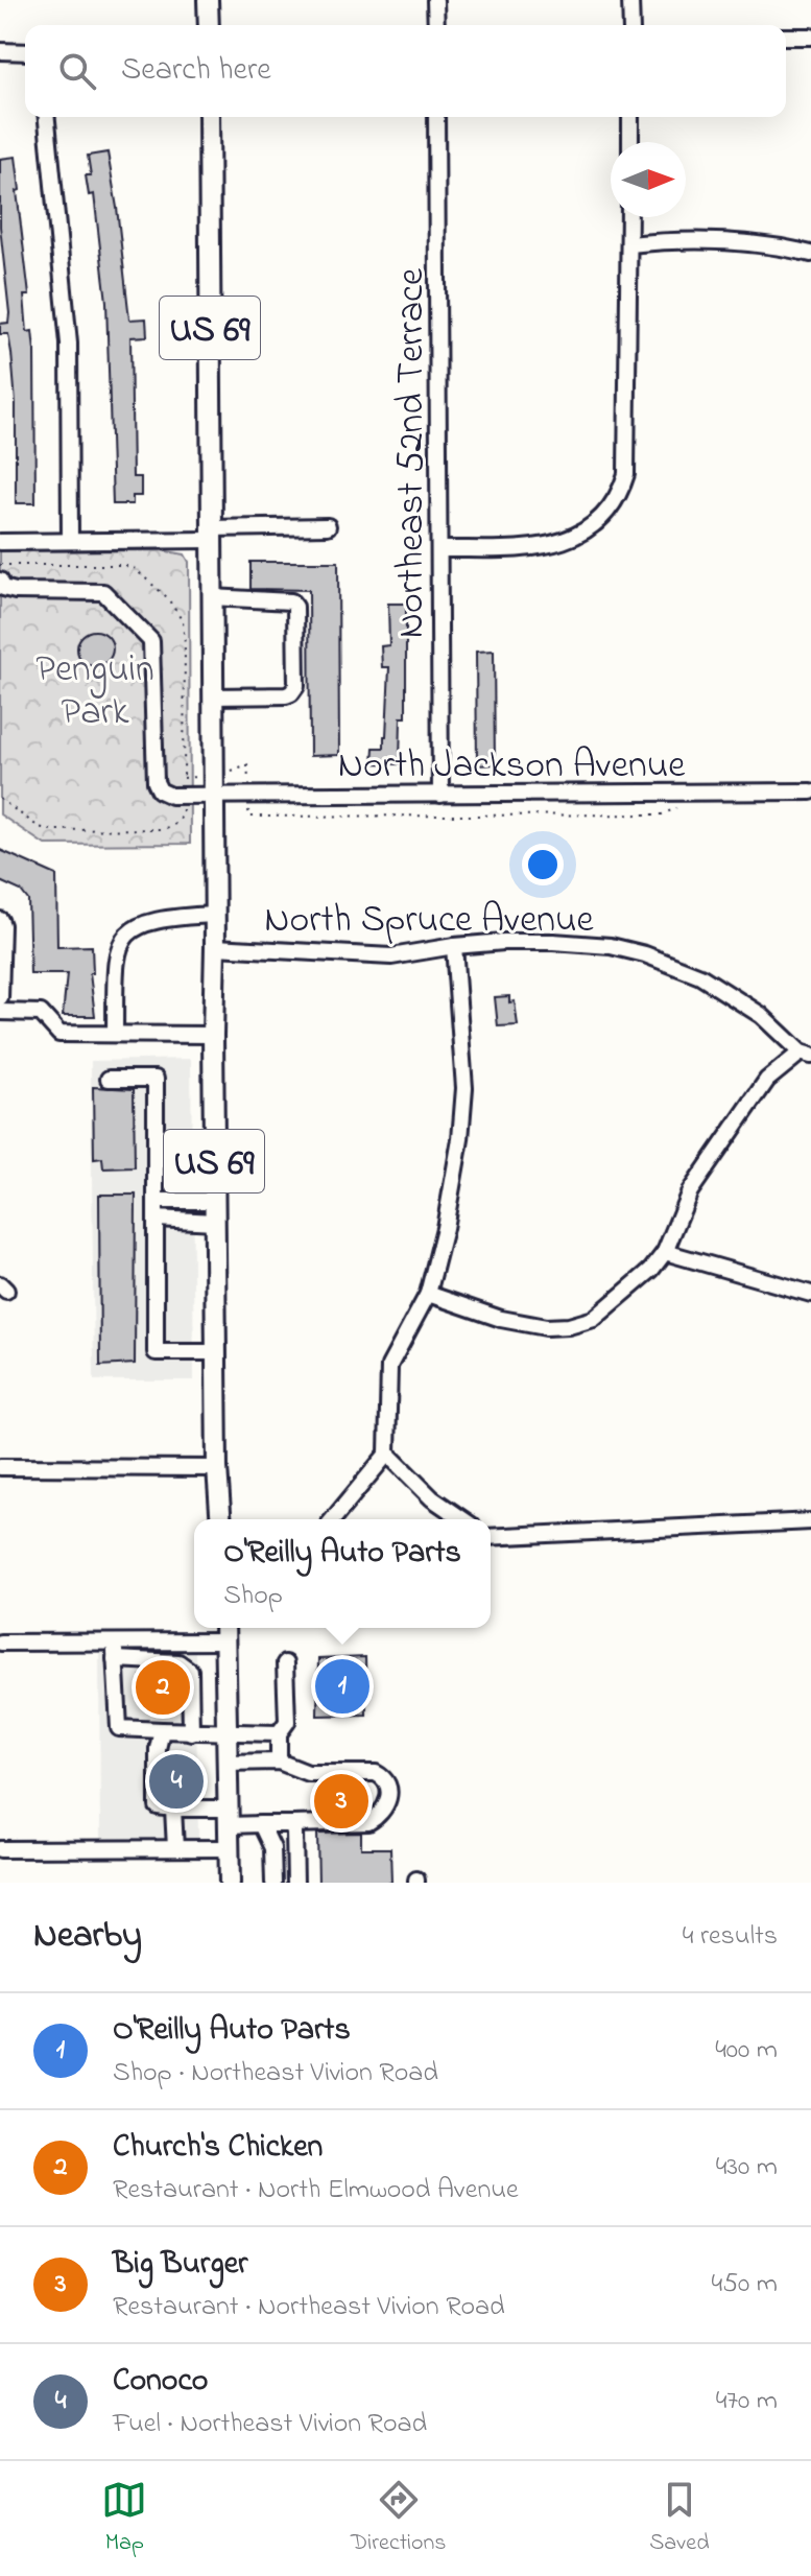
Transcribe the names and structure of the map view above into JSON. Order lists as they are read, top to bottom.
{
  "streets": {
    "main road": ["US 69"],
    "street": ["Northeast 52nd Terrace", "North Jackson Avenue", "North Spruce Avenue"]
  },
  "crossings": [
    ["US 69", "North Jackson Avenue"],
    ["US 69", "North Spruce Avenue"],
    ["Northeast 52nd Terrace", "North Jackson Avenue"]
  ],
  "parks": ["Penguin Park"],
  "north": "right",
  "page": {
    "search": "Search here",
    "popup": ["O'Reilly Auto Parts", "Shop"],
    "pins": [
      "1",
      "2",
      "4",
      "3"
    ],
    "heading": ["Nearby", "4 results"],
    "list": [
      {
        "mark": "1",
        "name": "O'Reilly Auto Parts",
        "note": "Shop · Northeast Vivion Road",
        "value": "400 m"
      },
      {
        "mark": "2",
        "name": "Church's Chicken",
        "note": "Restaurant · North Elmwood Avenue",
        "value": "430 m"
      },
      {
        "mark": "3",
        "name": "Big Burger",
        "note": "Restaurant · Northeast Vivion Road",
        "value": "450 m"
      },
      {
        "mark": "4",
        "name": "Conoco",
        "note": "Fuel · Northeast Vivion Road",
        "value": "470 m"
      }
    ],
    "nav": ["Map", "Directions", "Saved"]
  }
}
